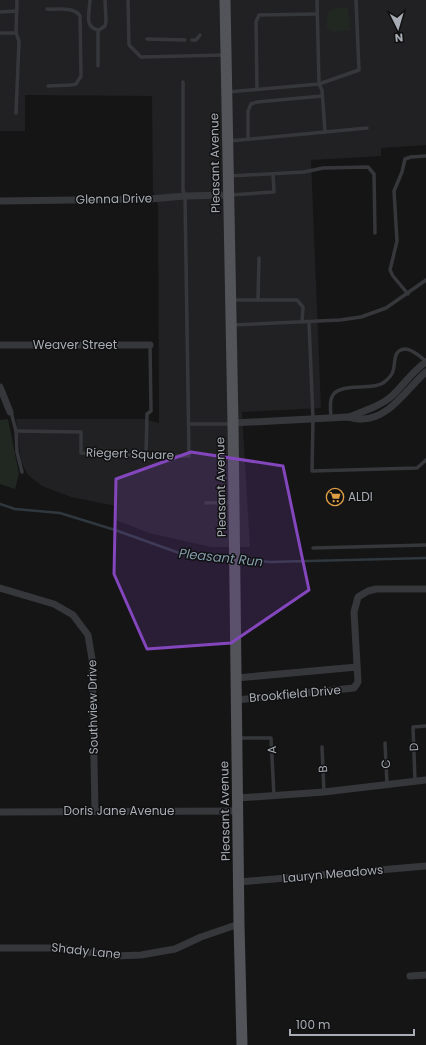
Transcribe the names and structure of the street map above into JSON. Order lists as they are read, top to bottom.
{
  "streets": {
    "main road": ["Pleasant Avenue"],
    "street": [
      "Glenna Drive",
      "Weaver Street",
      "Brookfield Drive",
      "Southview Drive",
      "Doris Jane Avenue",
      "Lauryn Meadows",
      "Shady Lane"
    ],
    "lane": [
      "Riegert Square",
      "D",
      "A",
      "C",
      "B"
    ]
  },
  "crossings": [
    ["Pleasant Avenue", "Glenna Drive"],
    ["Pleasant Avenue", "Brookfield Drive"],
    ["Pleasant Avenue", "A"],
    ["Pleasant Avenue", "Doris Jane Avenue"],
    ["Pleasant Avenue", "Lauryn Meadows"],
    ["Pleasant Avenue", "Shady Lane"],
    ["Southview Drive", "Doris Jane Avenue"]
  ],
  "water": ["Pleasant Run"],
  "places": {
    "supermarket": ["ALDI"]
  },
  "scale_bar": "100 m",
  "north": "bottom"
}
